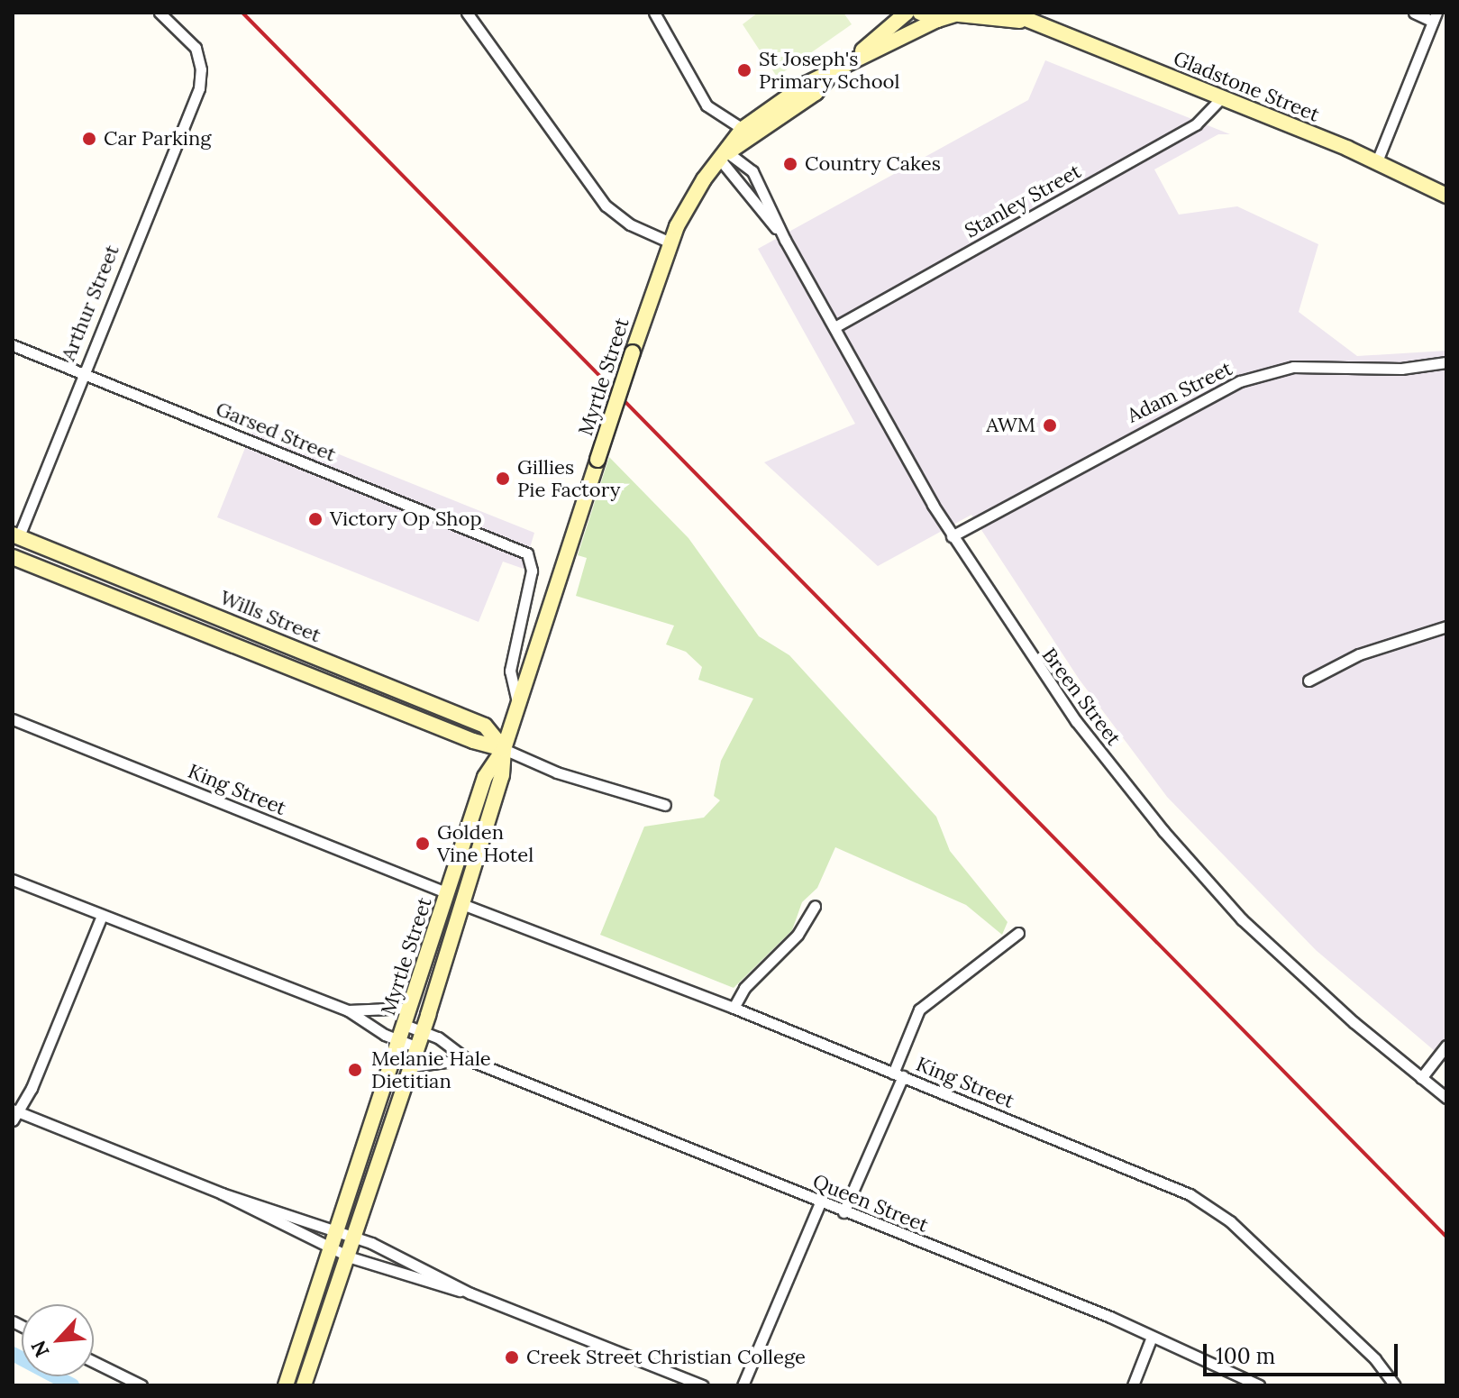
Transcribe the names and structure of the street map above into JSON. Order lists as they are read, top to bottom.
{
  "streets": {
    "main road": ["Gladstone Street", "Myrtle Street", "Wills Street"],
    "street": [
      "Stanley Street",
      "Arthur Street",
      "Adam Street",
      "Garsed Street",
      "Breen Street",
      "King Street",
      "Queen Street"
    ]
  },
  "crossings": [
    ["Gladstone Street", "Stanley Street"],
    ["Gladstone Street", "Myrtle Street"],
    ["Stanley Street", "Breen Street"],
    ["Arthur Street", "Garsed Street"],
    ["Arthur Street", "Wills Street"],
    ["Myrtle Street", "Garsed Street"],
    ["Myrtle Street", "Wills Street"],
    ["Myrtle Street", "Breen Street"],
    ["Myrtle Street", "King Street"],
    ["Myrtle Street", "Queen Street"],
    ["Adam Street", "Breen Street"]
  ],
  "places": [
    "St Joseph's Primary School",
    "Car Parking",
    "Country Cakes",
    "AWM",
    "Gillies Pie Factory",
    "Victory Op Shop",
    "Golden Vine Hotel",
    "Melanie Hale Dietitian",
    "Creek Street Christian College"
  ],
  "scale_bar": "100 m",
  "north": "bottom left"
}
